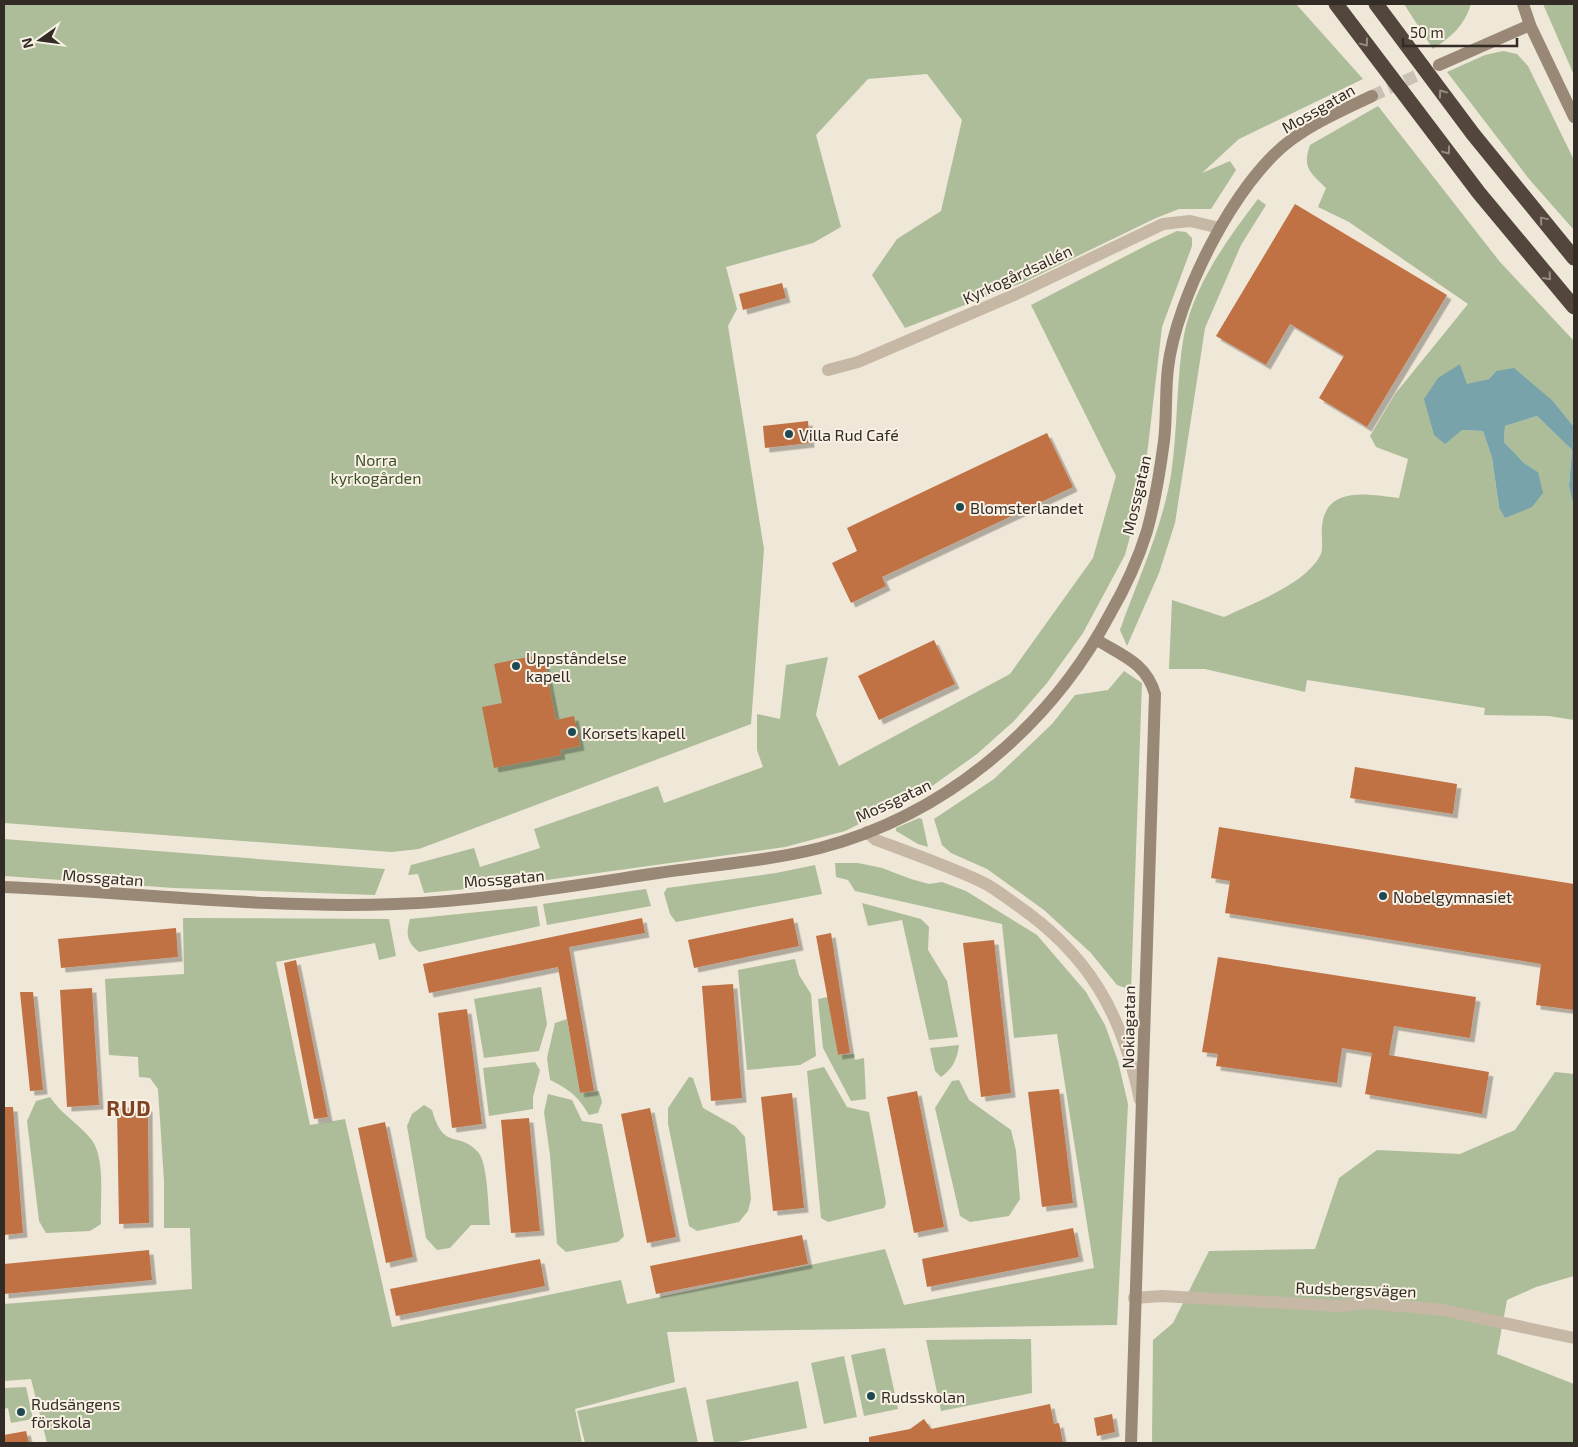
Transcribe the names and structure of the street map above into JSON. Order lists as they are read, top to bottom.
{
  "streets": {
    "street": [
      "Mossgatan",
      "Kyrkogårdsallén",
      "Nokiagatan",
      "Rudsbergsvägen"
    ]
  },
  "crossings": [
    ["Mossgatan", "Kyrkogårdsallén"],
    ["Mossgatan", "Nokiagatan"],
    ["Nokiagatan", "Rudsbergsvägen"]
  ],
  "districts": ["RUD"],
  "parks": ["Norra kyrkogården"],
  "places": [
    "Villa Rud Café",
    "Blomsterlandet",
    "Uppståndelse kapell",
    "Korsets kapell",
    "Nobelgymnasiet",
    "Rudsskolan",
    "Rudsängens förskola"
  ],
  "scale_bar": "50 m",
  "north": "left"
}
